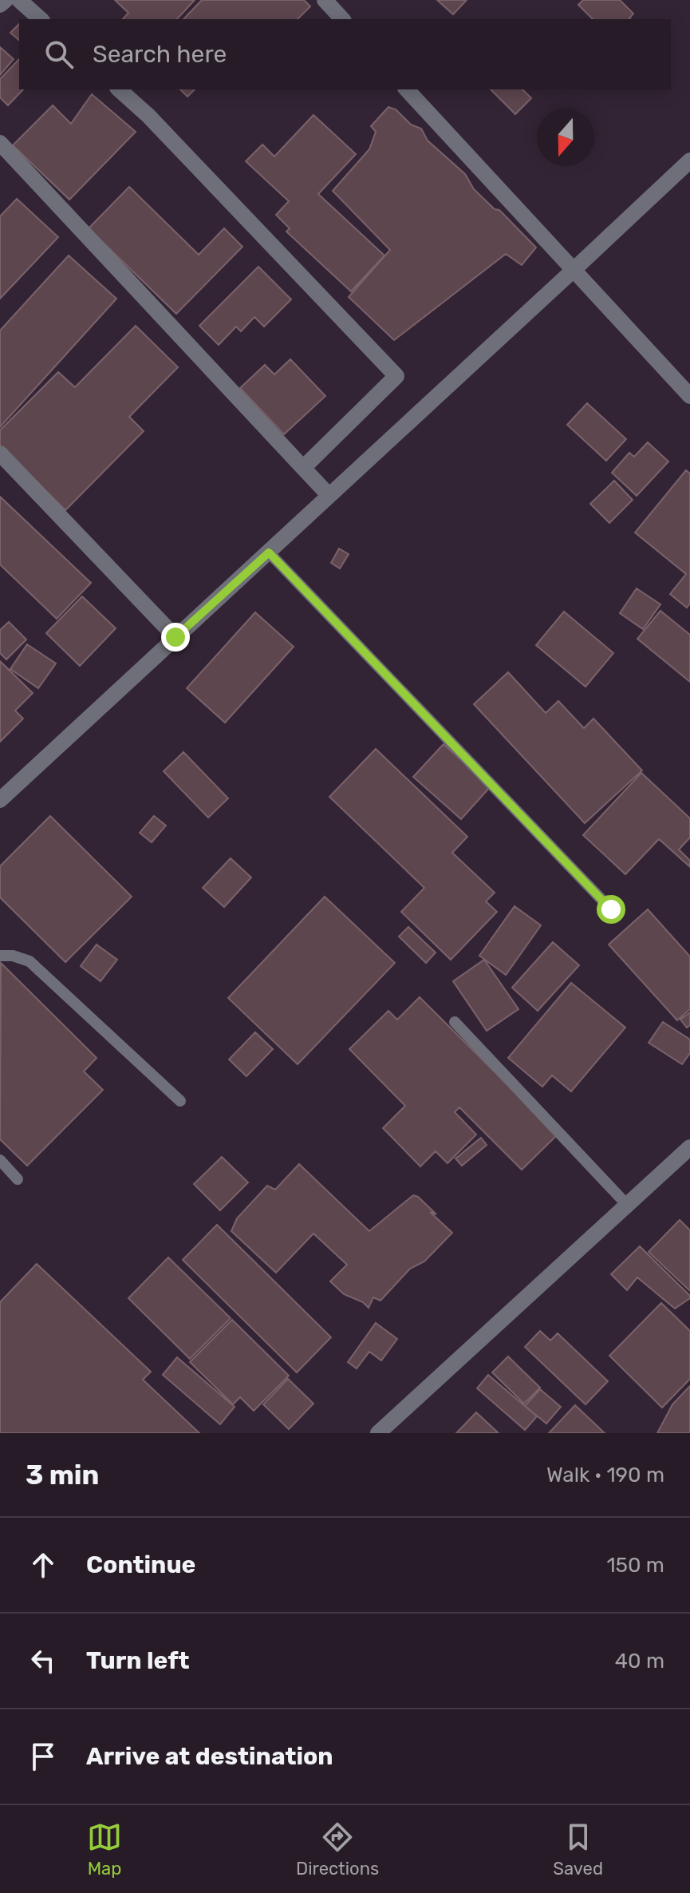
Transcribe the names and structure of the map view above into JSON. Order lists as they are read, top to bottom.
{
  "north": "bottom",
  "page": {
    "search": "Search here",
    "heading": ["3 min", "Walk · 190 m"],
    "list": [
      ["Continue", "150 m"],
      ["Turn left", "40 m"],
      "Arrive at destination"
    ],
    "nav": ["Map", "Directions", "Saved"]
  }
}
